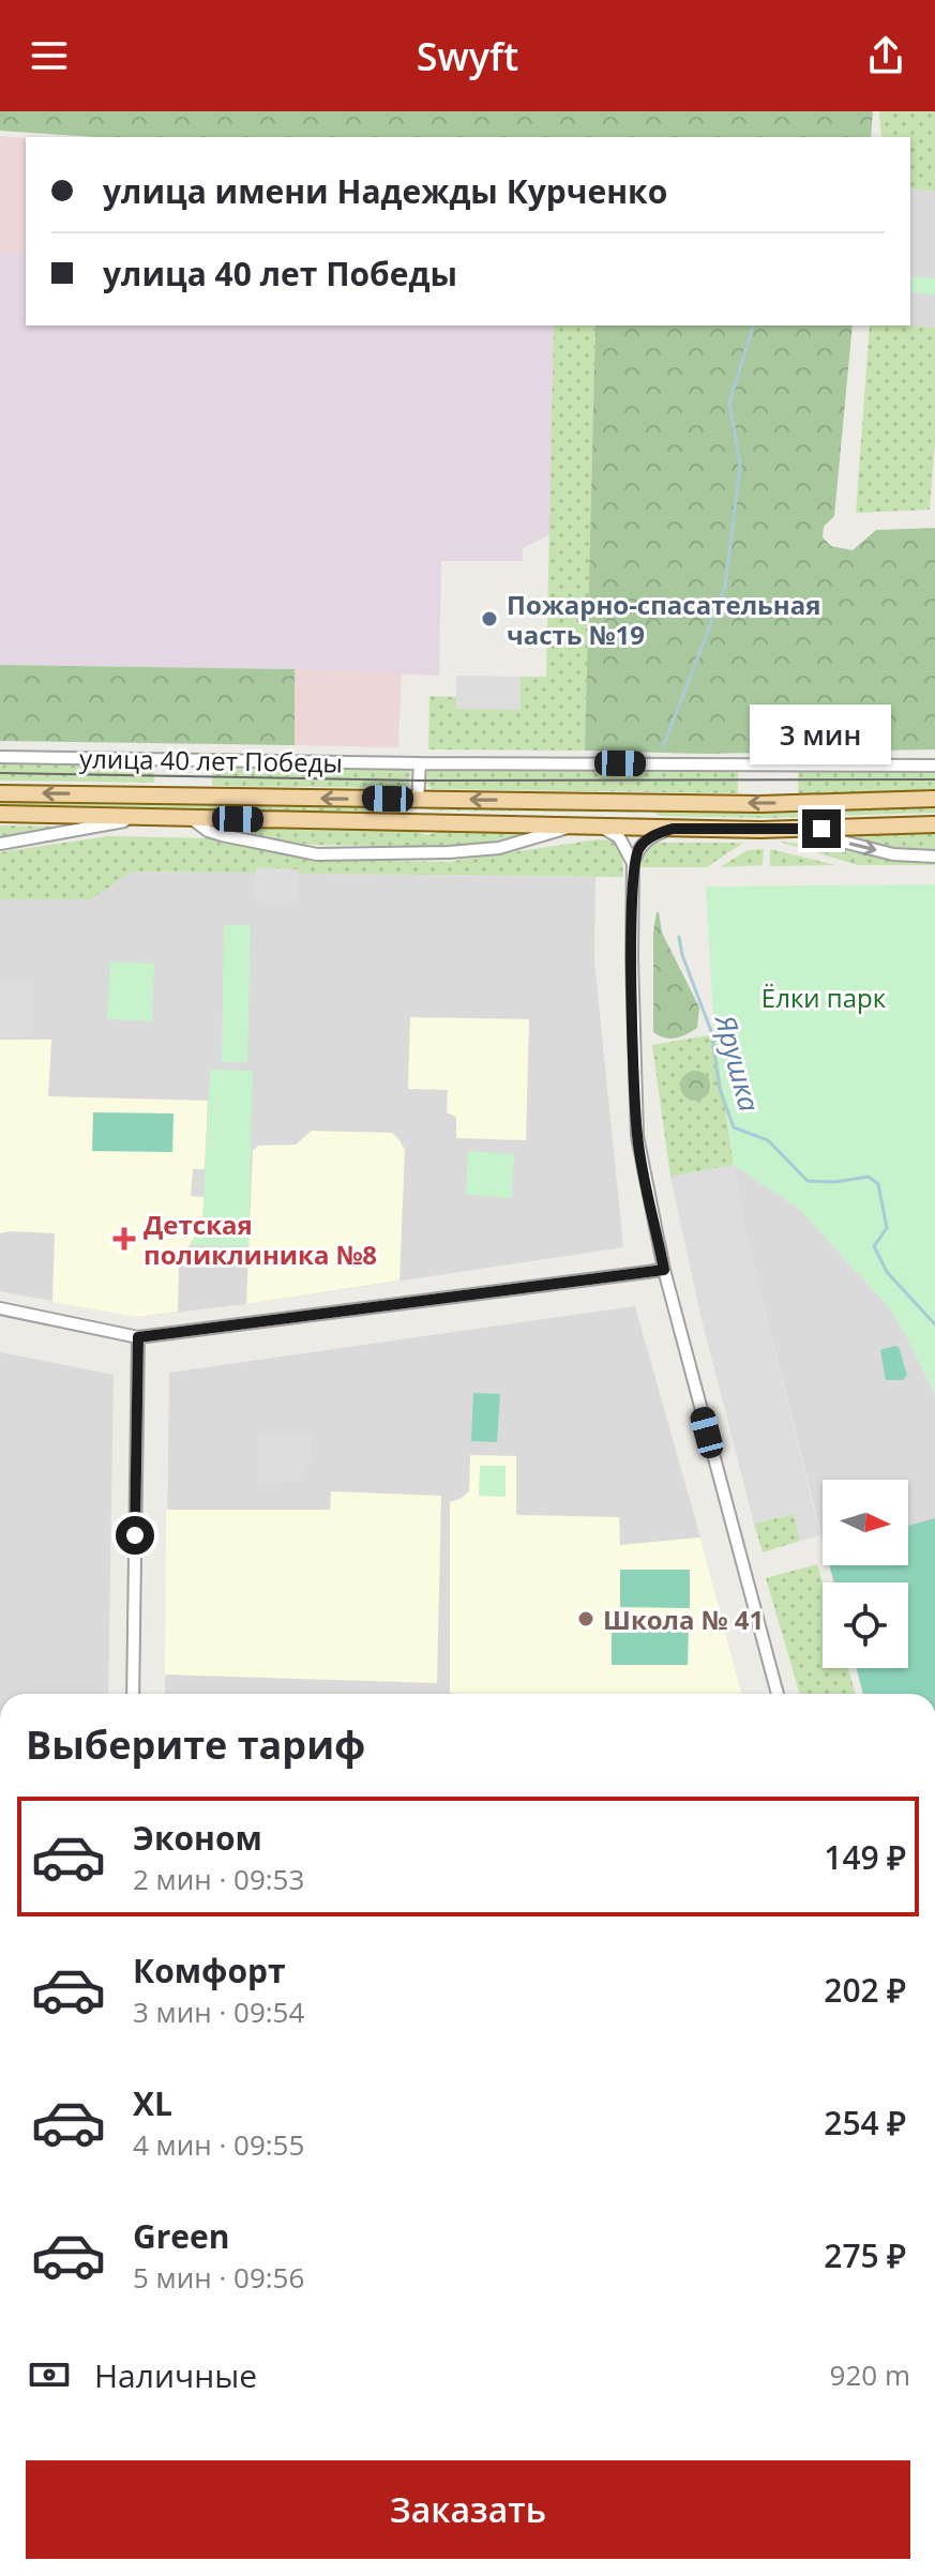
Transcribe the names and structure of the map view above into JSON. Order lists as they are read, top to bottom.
{
  "streets": {
    "main road": ["улица 40 лет Победы"]
  },
  "water": ["Ярушка"],
  "parks": ["Ёлки парк"],
  "places": {
    "other": ["Пожарно-спасательная часть №19", "Школа № 41"],
    "health": ["Детская поликлиника №8"]
  },
  "north": "right",
  "page": {
    "header": "Swyft",
    "banner": ["улица имени Надежды Курченко", "улица 40 лет Победы"],
    "bubble": "3 мин",
    "heading": "Выберите тариф",
    "list": [
      {
        "name": "Эконом",
        "note": "2 мин · 09:53",
        "value": "149 ₽"
      },
      {
        "name": "Комфорт",
        "note": "3 мин · 09:54",
        "value": "202 ₽"
      },
      {
        "name": "XL",
        "note": "4 мин · 09:55",
        "value": "254 ₽"
      },
      {
        "name": "Green",
        "note": "5 мин · 09:56",
        "value": "275 ₽"
      }
    ],
    "pay": ["Наличные", "920 m"],
    "buttons": "Заказать"
  }
}
